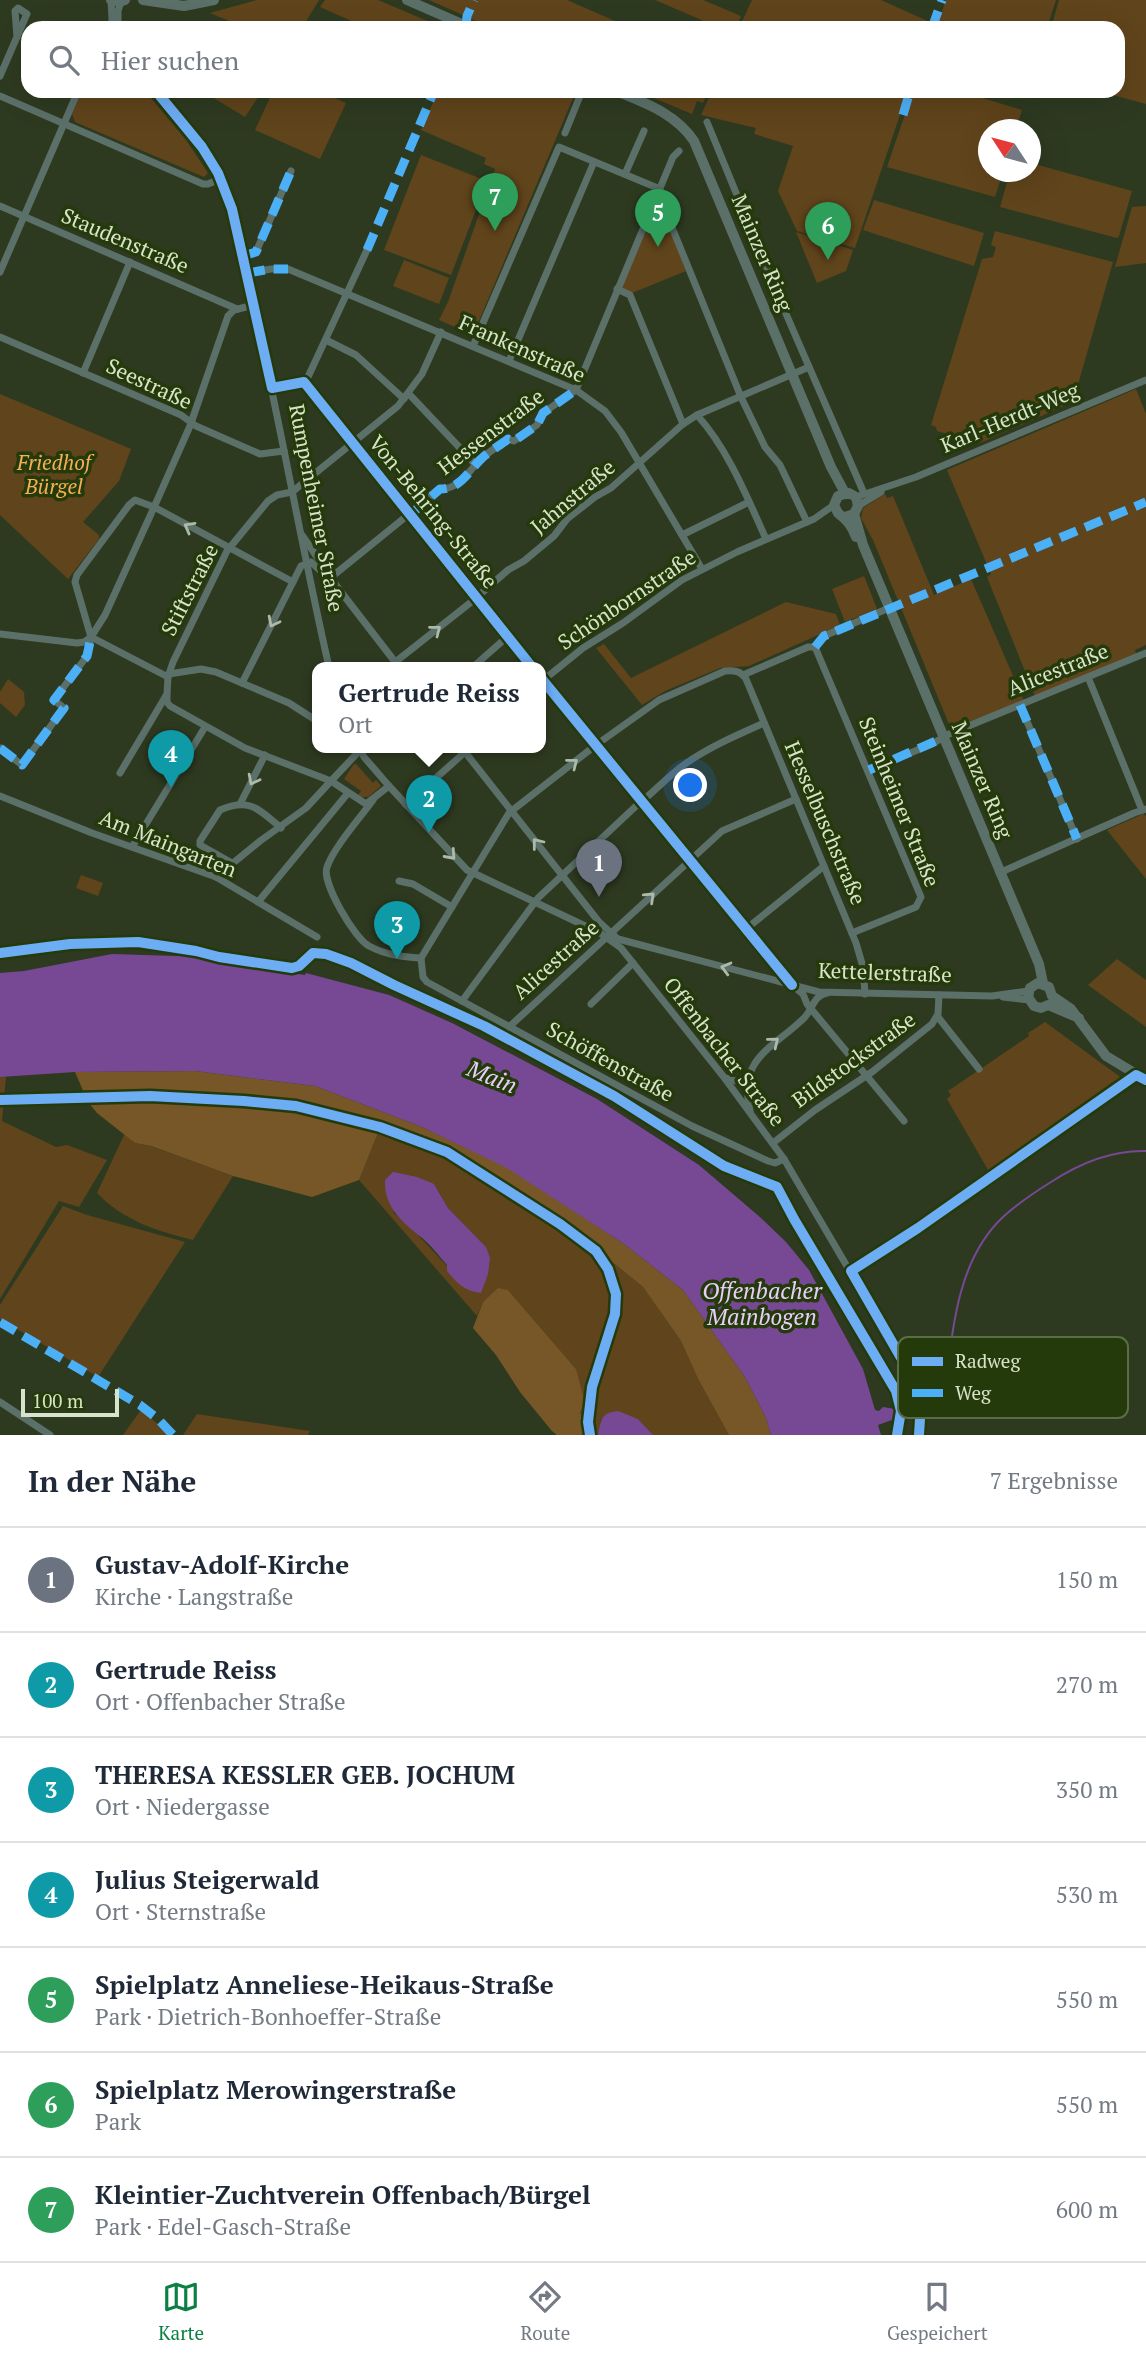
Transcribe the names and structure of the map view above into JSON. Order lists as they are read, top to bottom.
{
  "streets": {
    "street": [
      "Staudenstraße",
      "Mainzer Ring",
      "Frankenstraße",
      "Seestraße",
      "Karl-Herdt-Weg",
      "Hessenstraße",
      "Jahnstraße",
      "Rumpenheimer Straße",
      "Von-Behring-Straße",
      "Stiftstraße",
      "Schönbornstraße",
      "Alicestraße",
      "Steinheimer Straße",
      "Hesselbuschstraße",
      "Am Maingarten",
      "Kettelerstraße",
      "Offenbacher Straße",
      "Bildstockstraße",
      "Schöffenstraße"
    ]
  },
  "crossings": [
    ["Mainzer Ring", "Karl-Herdt-Weg"],
    ["Mainzer Ring", "Jahnstraße"],
    ["Mainzer Ring", "Schönbornstraße"],
    ["Mainzer Ring", "Alicestraße"],
    ["Mainzer Ring", "Kettelerstraße"],
    ["Frankenstraße", "Hessenstraße"],
    ["Frankenstraße", "Jahnstraße"],
    ["Frankenstraße", "Rumpenheimer Straße"],
    ["Frankenstraße", "Stiftstraße"],
    ["Frankenstraße", "Schönbornstraße"],
    ["Seestraße", "Rumpenheimer Straße"],
    ["Karl-Herdt-Weg", "Schönbornstraße"],
    ["Hessenstraße", "Von-Behring-Straße"],
    ["Jahnstraße", "Von-Behring-Straße"],
    ["Rumpenheimer Straße", "Stiftstraße"],
    ["Von-Behring-Straße", "Stiftstraße"],
    ["Alicestraße", "Steinheimer Straße"],
    ["Alicestraße", "Hesselbuschstraße"],
    ["Alicestraße", "Kettelerstraße"],
    ["Alicestraße", "Offenbacher Straße"],
    ["Alicestraße", "Schöffenstraße"],
    ["Steinheimer Straße", "Hesselbuschstraße"],
    ["Hesselbuschstraße", "Kettelerstraße"],
    ["Kettelerstraße", "Offenbacher Straße"],
    ["Kettelerstraße", "Bildstockstraße"],
    ["Offenbacher Straße", "Bildstockstraße"],
    ["Offenbacher Straße", "Schöffenstraße"]
  ],
  "water": ["Main", "Offenbacher Mainbogen"],
  "parks": ["Friedhof Bürgel"],
  "legend": ["Radweg", "Weg"],
  "scale_bar": "100 m",
  "north": "top left",
  "page": {
    "search": "Hier suchen",
    "pins": [
      "7",
      "5",
      "6",
      "4",
      "2",
      "1",
      "3"
    ],
    "popup": ["Gertrude Reiss", "Ort"],
    "scale": "100 m",
    "heading": ["In der Nähe", "7 Ergebnisse"],
    "list": [
      {
        "mark": "1",
        "name": "Gustav-Adolf-Kirche",
        "note": "Kirche · Langstraße",
        "value": "150 m"
      },
      {
        "mark": "2",
        "name": "Gertrude Reiss",
        "note": "Ort · Offenbacher Straße",
        "value": "270 m"
      },
      {
        "mark": "3",
        "name": "THERESA KESSLER GEB. JOCHUM",
        "note": "Ort · Niedergasse",
        "value": "350 m"
      },
      {
        "mark": "4",
        "name": "Julius Steigerwald",
        "note": "Ort · Sternstraße",
        "value": "530 m"
      },
      {
        "mark": "5",
        "name": "Spielplatz Anneliese-Heikaus-Straße",
        "note": "Park · Dietrich-Bonhoeffer-Straße",
        "value": "550 m"
      },
      {
        "mark": "6",
        "name": "Spielplatz Merowingerstraße",
        "note": "Park",
        "value": "550 m"
      },
      {
        "mark": "7",
        "name": "Kleintier-Zuchtverein Offenbach/Bürgel",
        "note": "Park · Edel-Gasch-Straße",
        "value": "600 m"
      }
    ],
    "nav": ["Karte", "Route", "Gespeichert"]
  }
}
